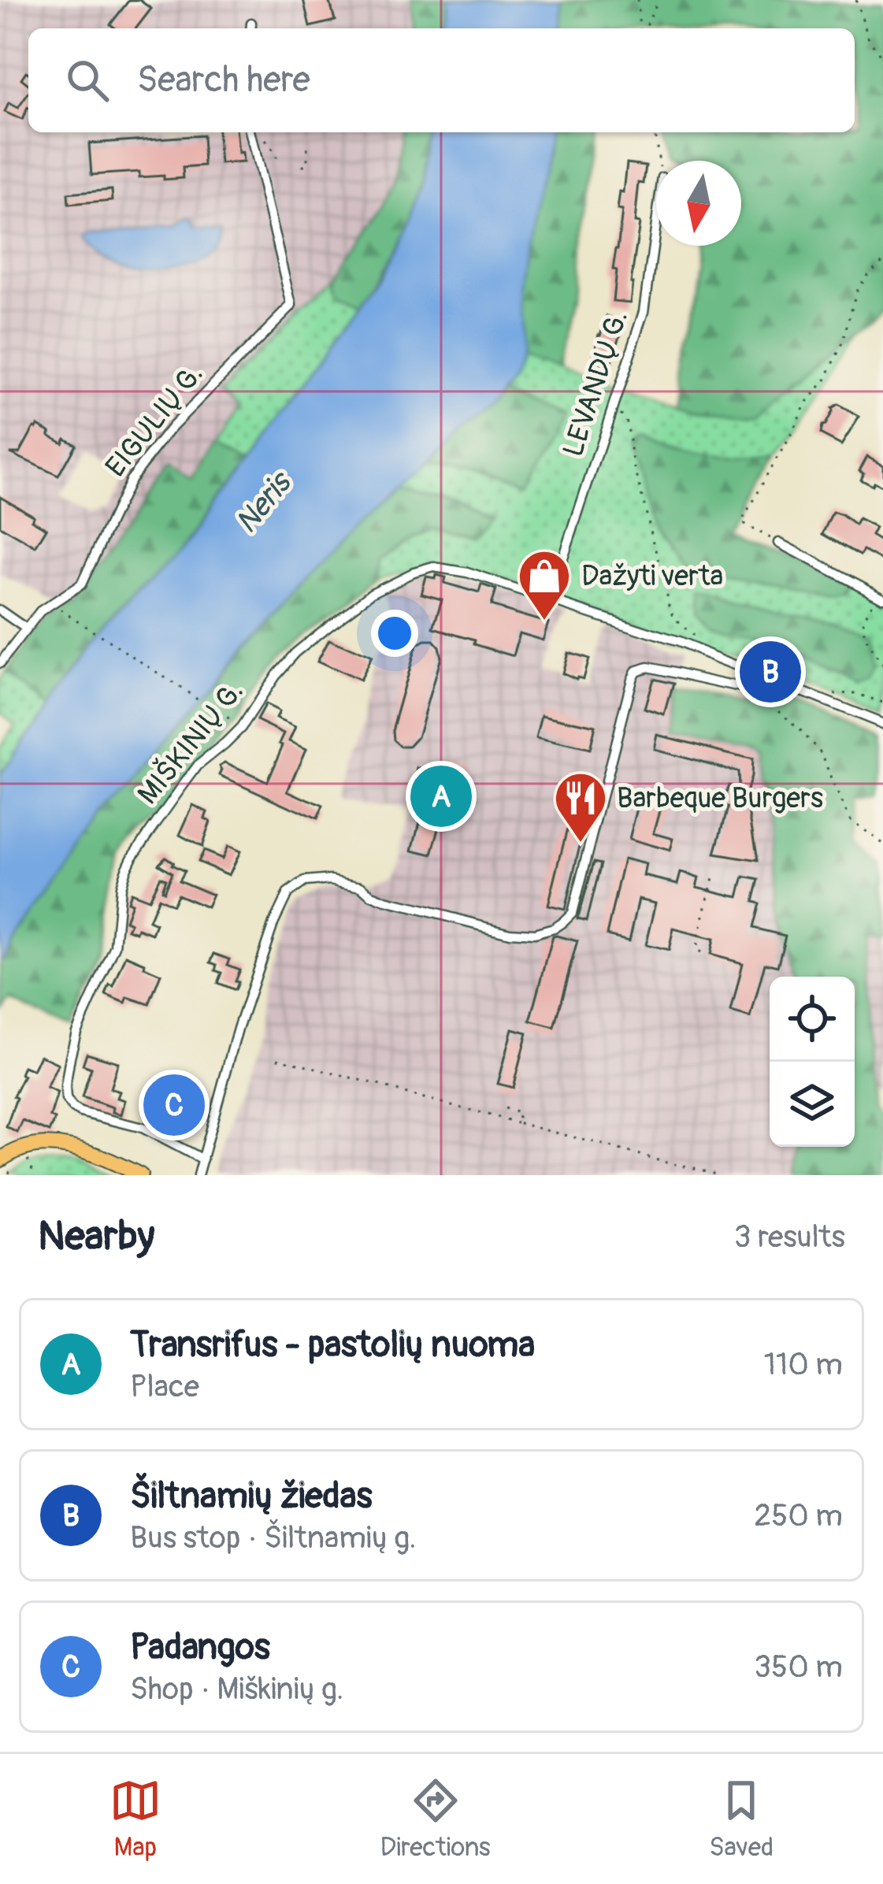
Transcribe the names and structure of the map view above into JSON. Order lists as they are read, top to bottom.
{
  "streets": {
    "street": ["LEVANDŲ G.", "EIGULIŲ G.", "MIŠKINIŲ G."]
  },
  "crossings": [
    ["LEVANDŲ G.", "MIŠKINIŲ G."]
  ],
  "water": ["Neris"],
  "places": {
    "shop": ["Dažyti verta"],
    "restaurant": ["Barbeque Burgers"]
  },
  "north": "bottom",
  "page": {
    "search": "Search here",
    "pins": ["B", "A", "C"],
    "heading": ["Nearby", "3 results"],
    "list": [
      {
        "mark": "A",
        "name": "Transrifus - pastolių nuoma",
        "note": "Place",
        "value": "110 m"
      },
      {
        "mark": "B",
        "name": "Šiltnamių žiedas",
        "note": "Bus stop · Šiltnamių g.",
        "value": "250 m"
      },
      {
        "mark": "C",
        "name": "Padangos",
        "note": "Shop · Miškinių g.",
        "value": "350 m"
      }
    ],
    "nav": ["Map", "Directions", "Saved"]
  }
}
